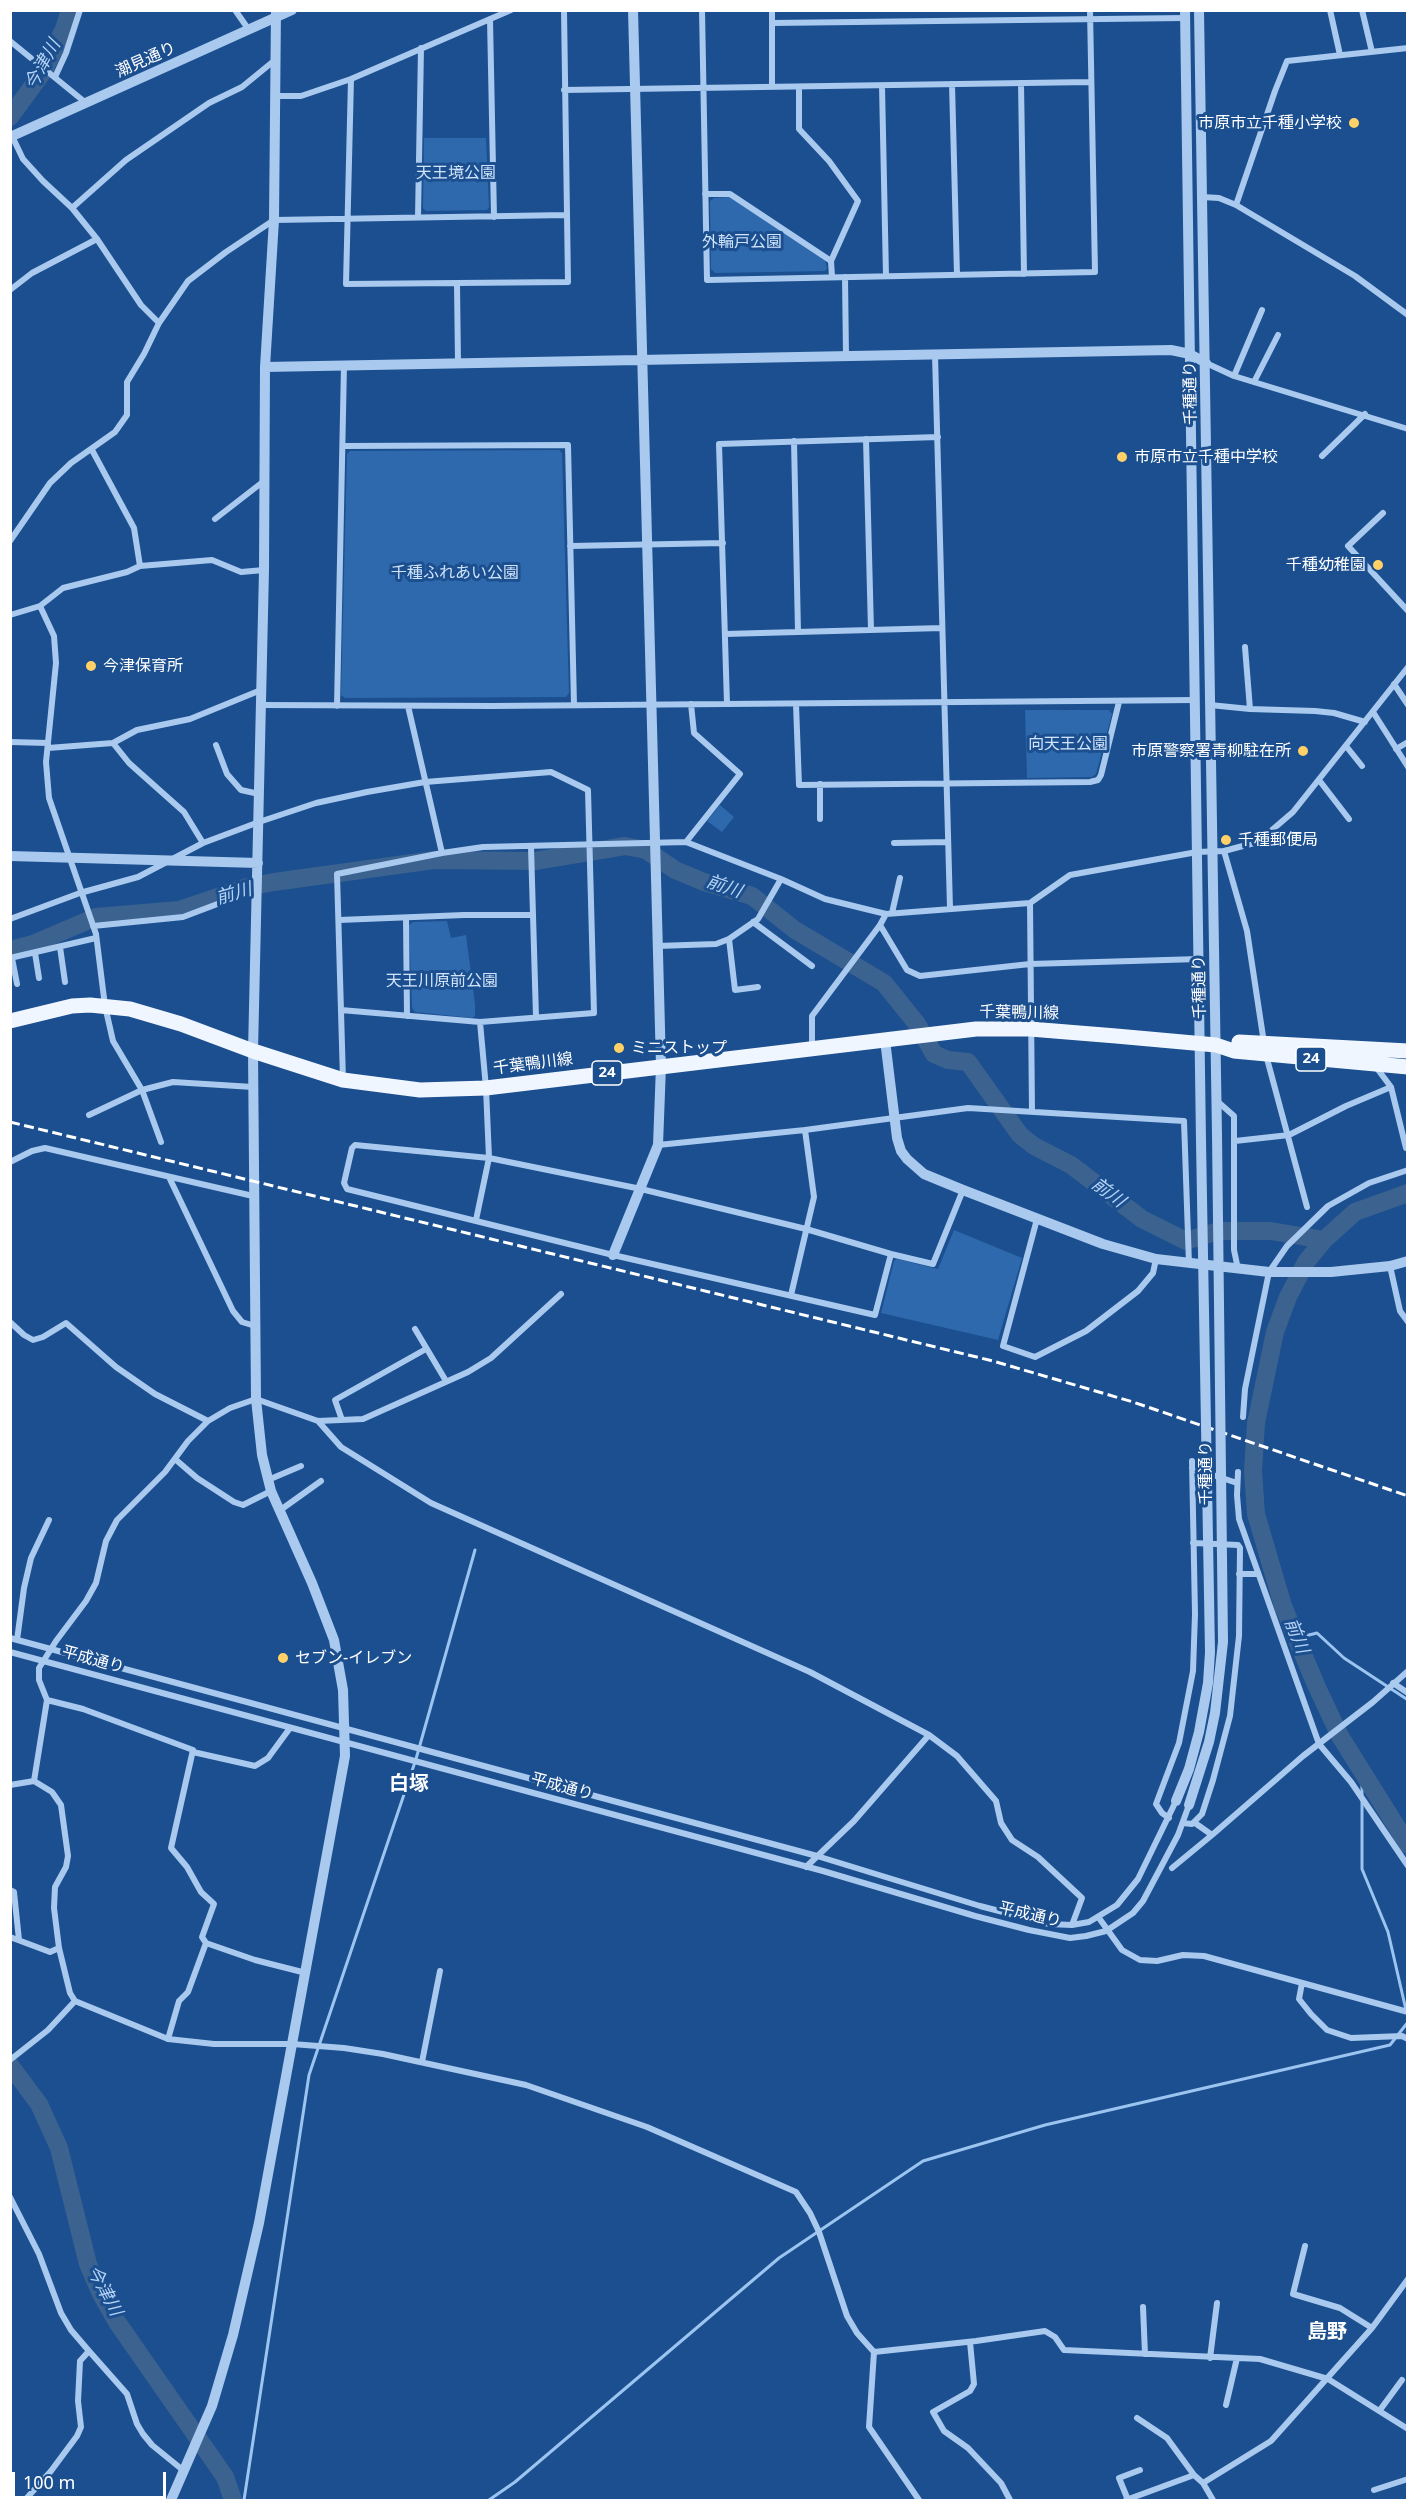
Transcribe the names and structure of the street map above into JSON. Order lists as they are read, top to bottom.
{
  "streets": {
    "main road": ["千葉鴨川線", "24"],
    "street": ["潮見通り", "千種通り", "平成通り"]
  },
  "crossings": [
    ["千種通り", "千葉鴨川線"],
    ["千種通り", "平成通り"]
  ],
  "districts": ["白塚", "島野"],
  "water": ["今津川", "前川"],
  "parks": [
    "天王境公園",
    "外輪戸公園",
    "千種ふれあい公園",
    "向天王公園",
    "天王川原前公園"
  ],
  "places": [
    "市原市立千種小学校",
    "市原市立千種中学校",
    "千種幼稚園",
    "今津保育所",
    "市原警察署青柳駐在所",
    "千種郵便局",
    "ミニストップ",
    "セブン-イレブン"
  ],
  "scale_bar": "100 m"
}
